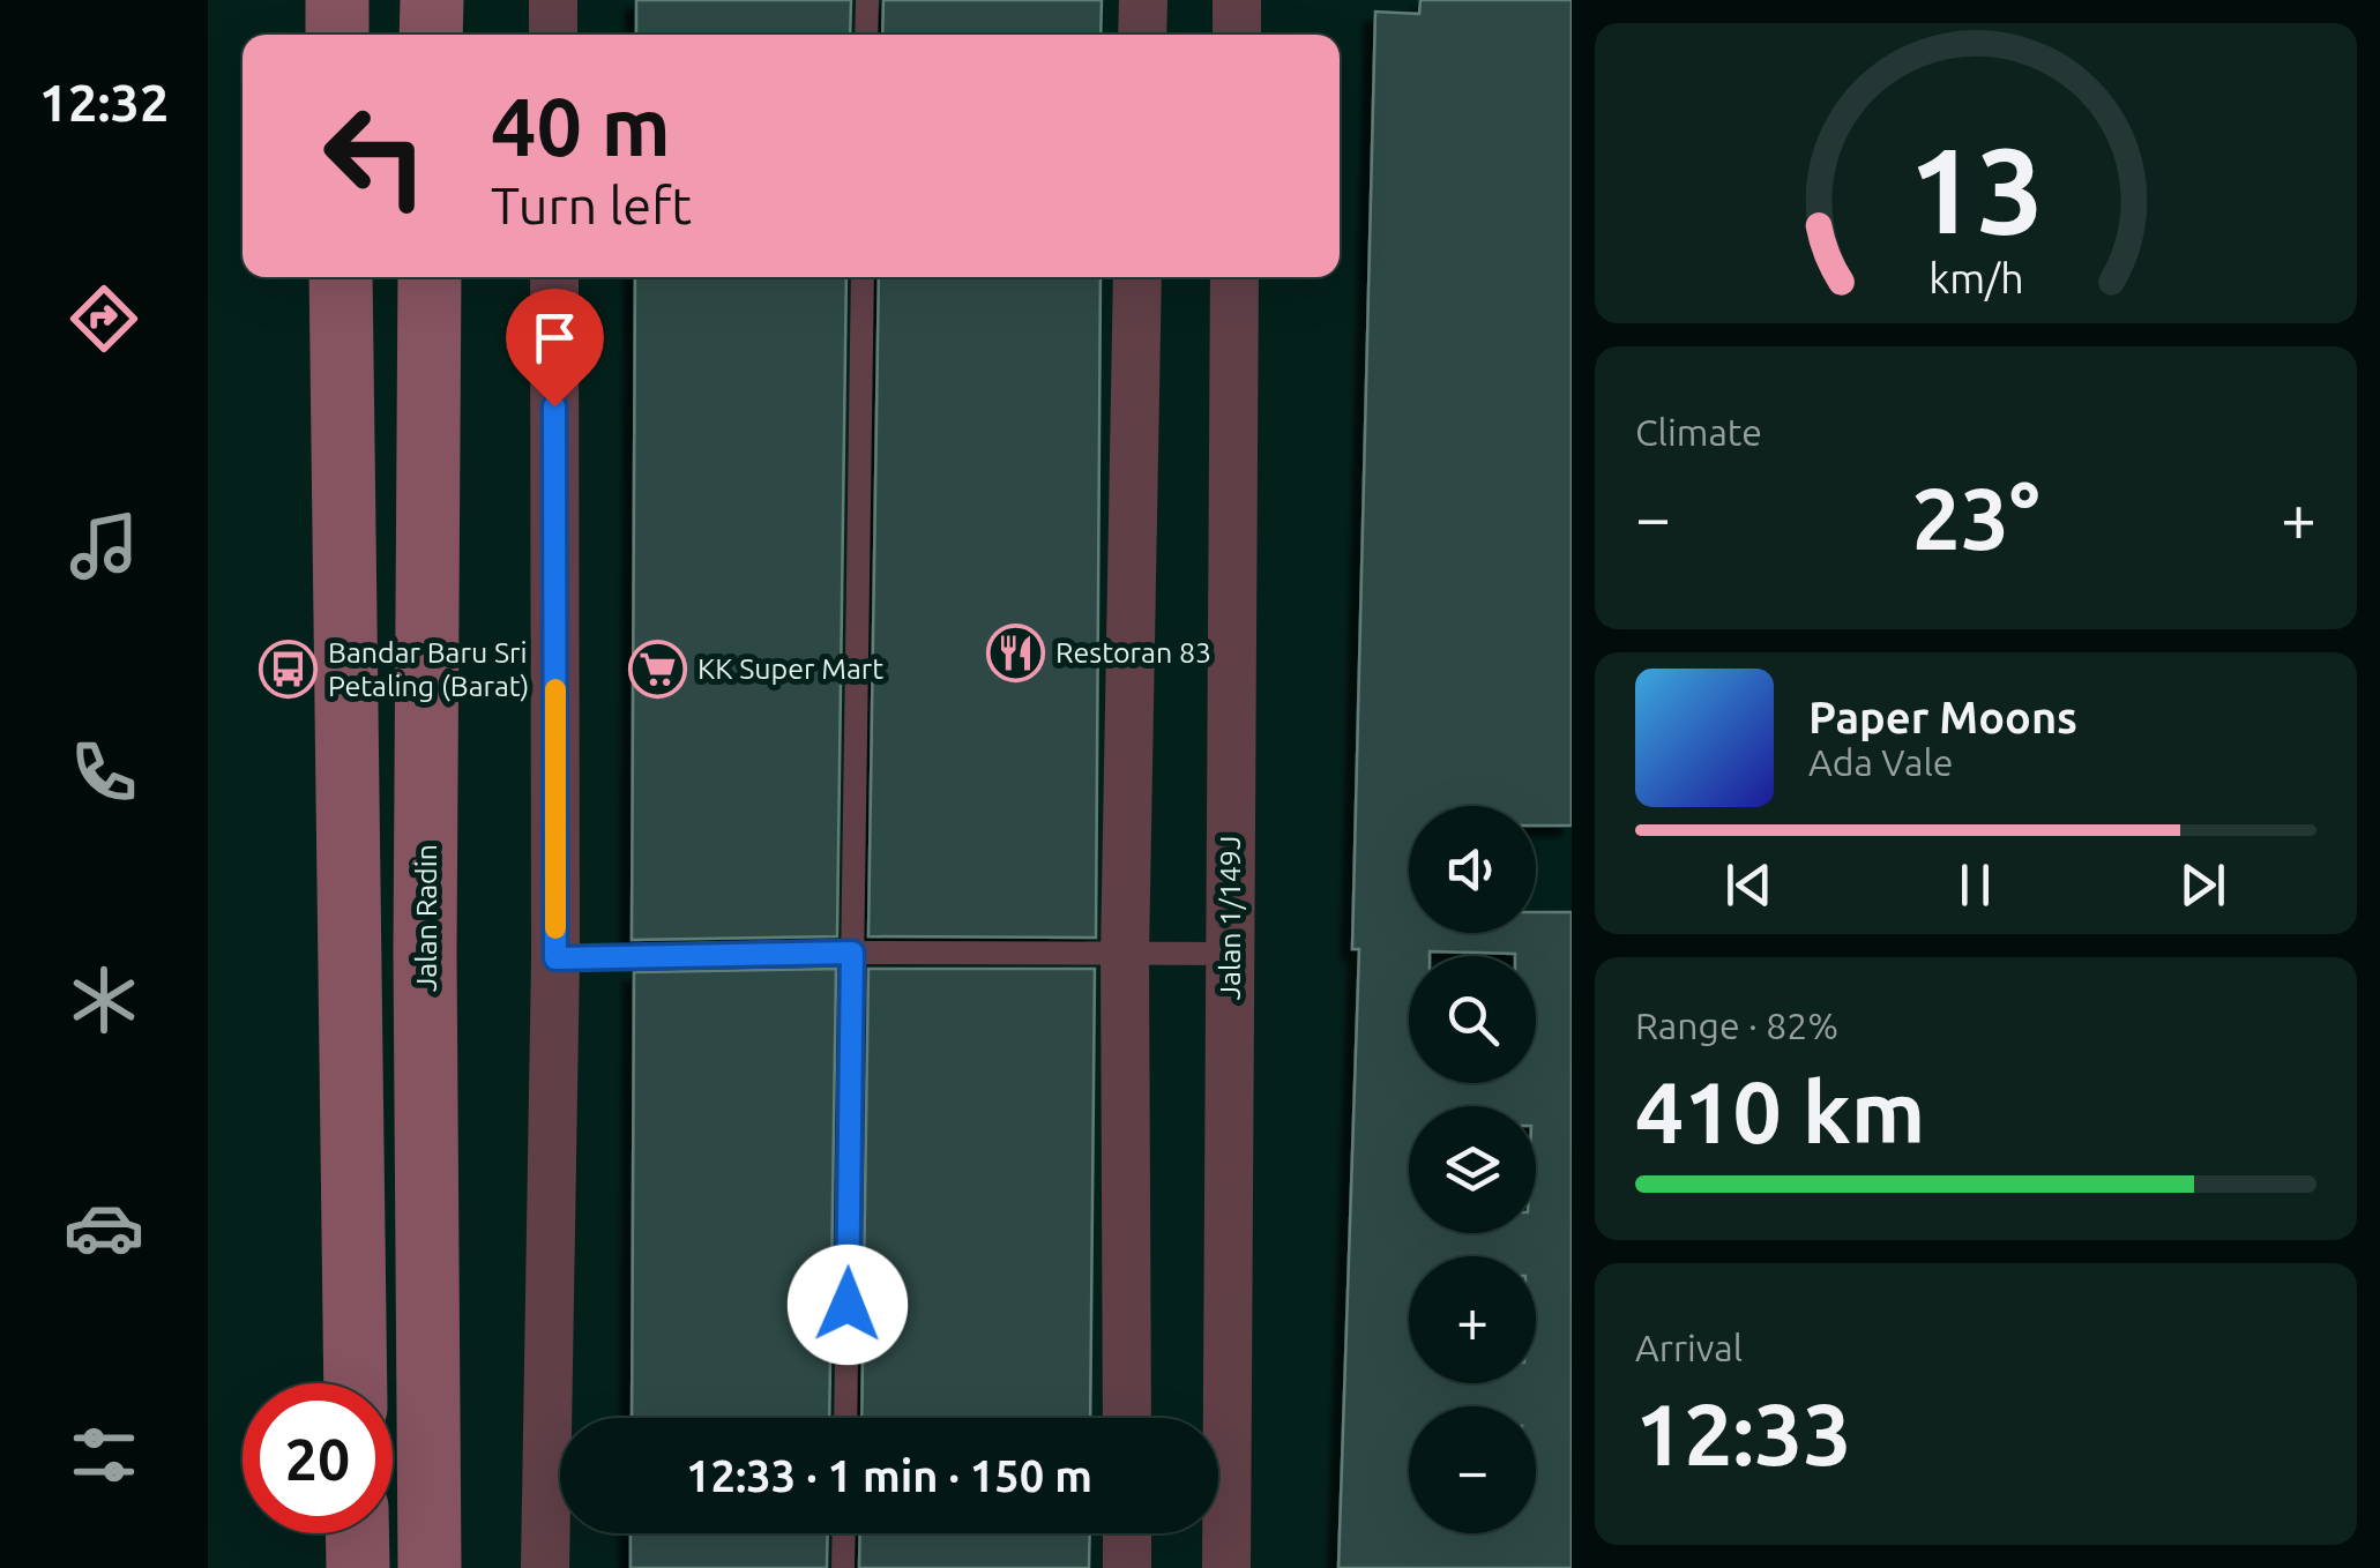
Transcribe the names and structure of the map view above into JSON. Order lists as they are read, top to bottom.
{
  "streets": {
    "street": ["Jalan Radin", "Jalan 1/149J"]
  },
  "places": {
    "restaurant": ["Restoran 83"],
    "bus stop": ["Bandar Baru Sri Petaling (Barat)"],
    "supermarket": ["KK Super Mart"]
  },
  "page": {
    "tabs": "12:32",
    "turn": ["40 m", "Turn left"],
    "tile": [
      "Climate",
      ["Range · 82%", "410 km"],
      ["Arrival", "12:33"]
    ],
    "heat": ["−", "23°", "+"],
    "song": ["Paper Moons", "Ada Vale"],
    "map_buttons": ["+", "−"],
    "limit": "20",
    "trip": "12:33 · 1 min · 150 m",
    "gauge": ["13", "km/h"]
  }
}
